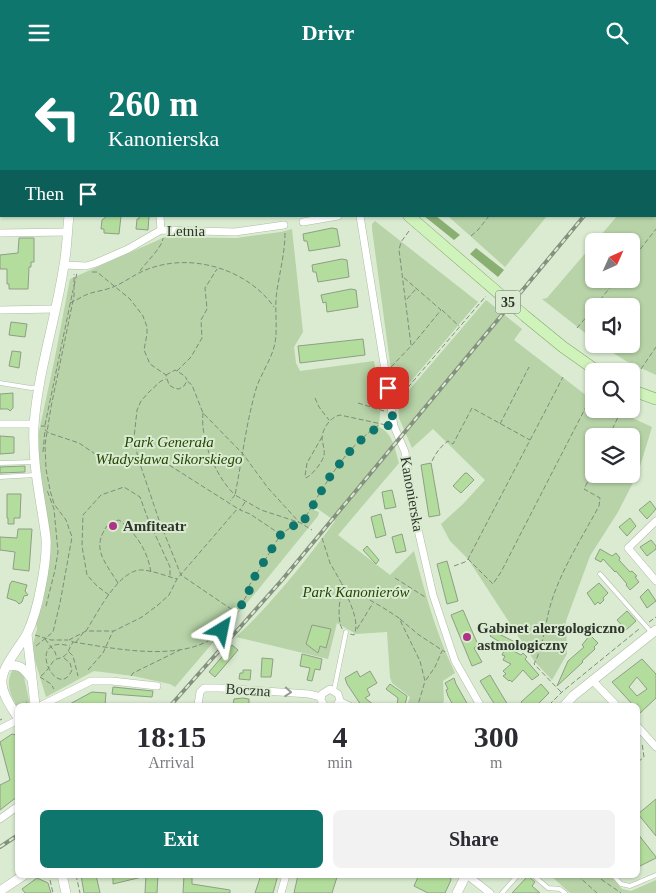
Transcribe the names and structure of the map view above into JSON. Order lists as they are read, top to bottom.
{
  "streets": {
    "main road": ["35"],
    "street": ["Letnia", "Kanonierska", "Boczna"]
  },
  "one_way": ["Boczna"],
  "parks": ["Park Generała Władysława Sikorskiego", "Park Kanonierów"],
  "places": ["Amfiteatr", "Gabinet alergologiczno astmologiczny"],
  "north": "top right",
  "page": {
    "header": "Drivr",
    "turn": ["260 m", "Kanonierska"],
    "then": "Then",
    "eta": [
      "18:15",
      "Arrival",
      "4",
      "min",
      "300",
      "m"
    ],
    "buttons": ["Exit", "Share"]
  }
}
